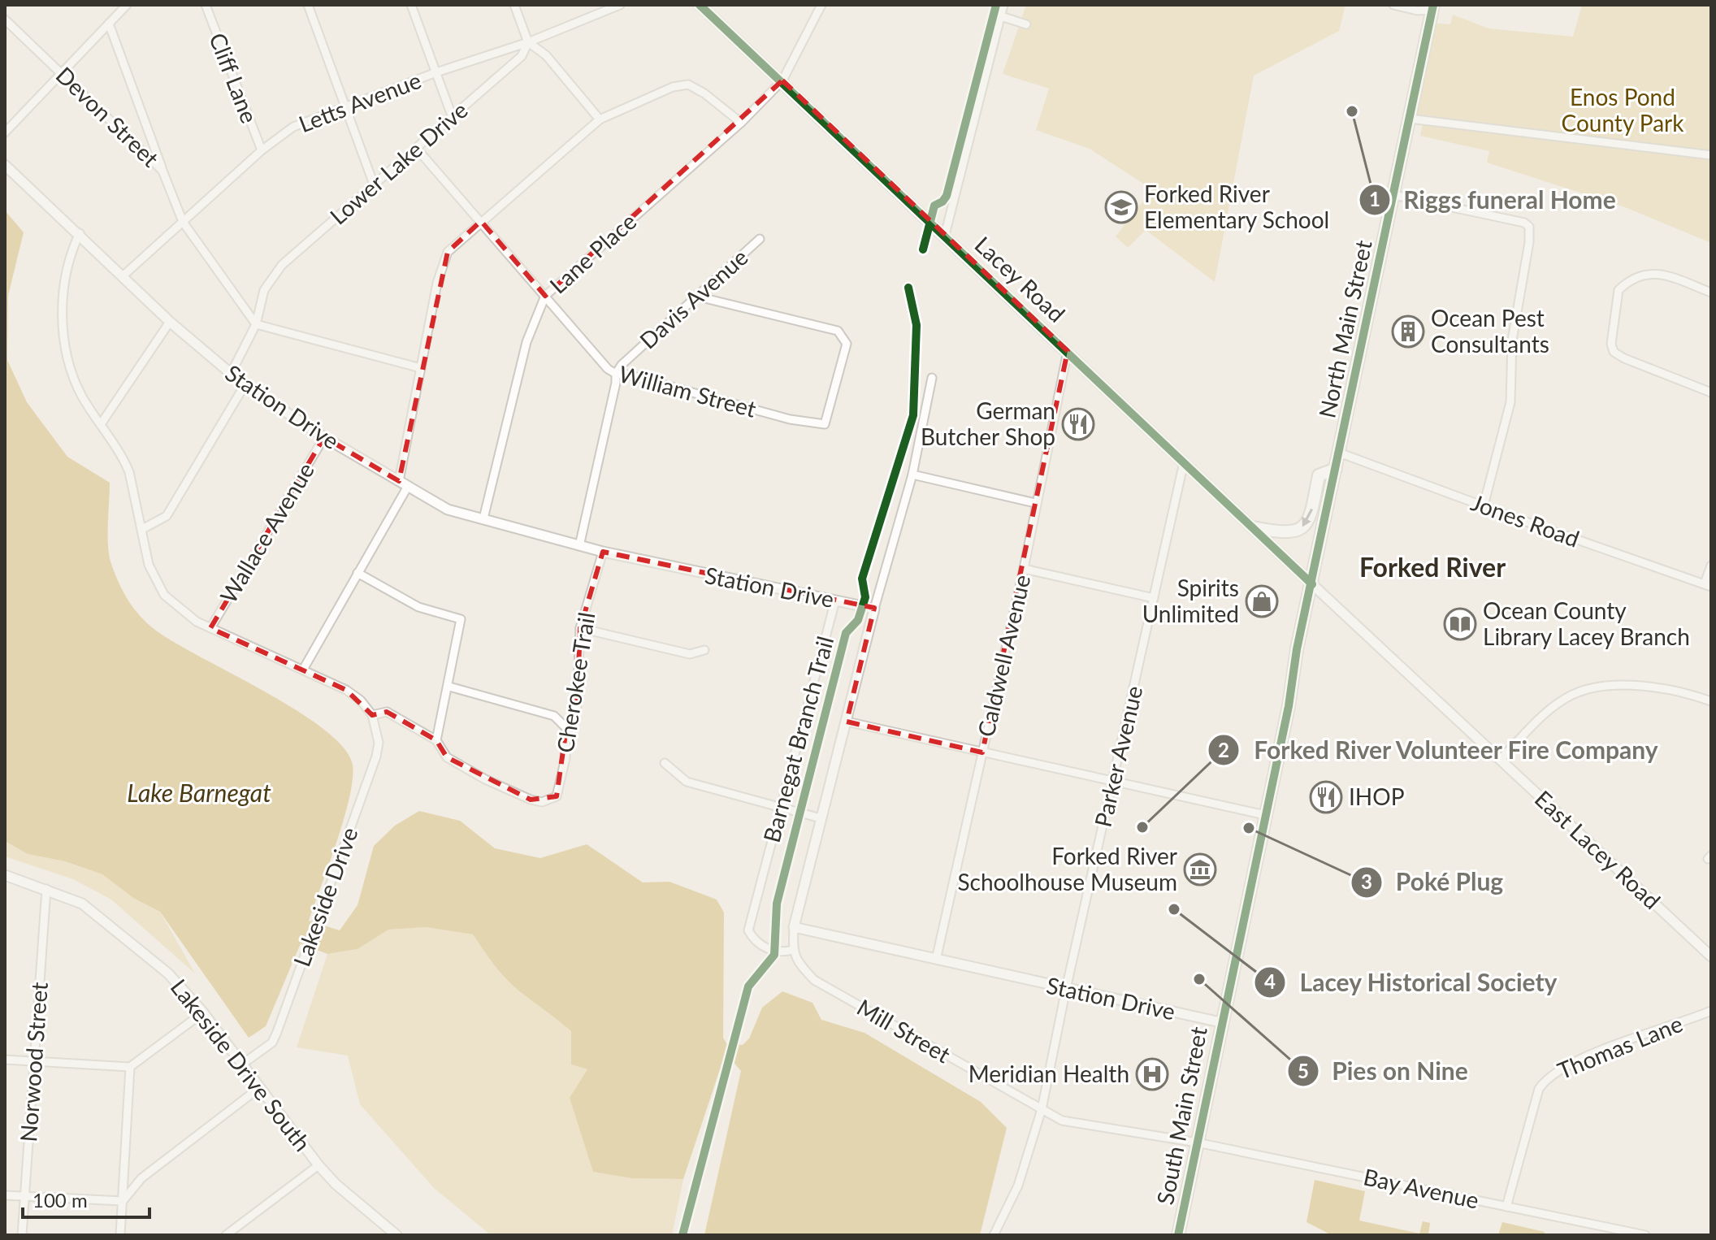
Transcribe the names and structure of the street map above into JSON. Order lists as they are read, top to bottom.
{
  "streets": {
    "highway": ["North Main Street", "South Main Street"],
    "main road": ["Lacey Road"],
    "street": [
      "Cliff Lane",
      "Letts Avenue",
      "Devon Street",
      "Lower Lake Drive",
      "Lane Place",
      "Davis Avenue",
      "William Street",
      "Station Drive",
      "Jones Road",
      "Wallace Avenue",
      "Caldwell Avenue",
      "Cherokee Trail",
      "Parker Avenue",
      "East Lacey Road",
      "Lakeside Drive",
      "Mill Street",
      "Thomas Lane",
      "Norwood Street",
      "Lakeside Drive South",
      "Bay Avenue"
    ],
    "cycle path": ["Barnegat Branch Trail"]
  },
  "crossings": [
    ["Cliff Lane", "Letts Avenue"],
    ["Letts Avenue", "Devon Street"],
    ["Letts Avenue", "Lower Lake Drive"],
    ["Letts Avenue", "Station Drive"],
    ["Devon Street", "Lower Lake Drive"],
    ["Lower Lake Drive", "William Street"],
    ["Lower Lake Drive", "Station Drive"],
    ["Lane Place", "Lacey Road"],
    ["Lane Place", "William Street"],
    ["Lane Place", "Station Drive"],
    ["Lacey Road", "North Main Street"],
    ["Lacey Road", "Caldwell Avenue"],
    ["Lacey Road", "Parker Avenue"],
    ["Lacey Road", "East Lacey Road"],
    ["Lacey Road", "South Main Street"],
    ["Davis Avenue", "William Street"],
    ["North Main Street", "Jones Road"],
    ["North Main Street", "East Lacey Road"],
    ["North Main Street", "South Main Street"],
    ["Station Drive", "Wallace Avenue"],
    ["Station Drive", "Caldwell Avenue"],
    ["Station Drive", "Cherokee Trail"],
    ["Station Drive", "Parker Avenue"],
    ["Station Drive", "South Main Street"],
    ["Cherokee Trail", "Lakeside Drive"],
    ["Parker Avenue", "Mill Street"],
    ["East Lacey Road", "South Main Street"],
    ["Lakeside Drive", "Lakeside Drive South"],
    ["Mill Street", "South Main Street"],
    ["Mill Street", "Bay Avenue"],
    ["Thomas Lane", "Bay Avenue"],
    ["Norwood Street", "Lakeside Drive South"],
    ["South Main Street", "Bay Avenue"]
  ],
  "districts": ["Forked River"],
  "water": ["Lake Barnegat"],
  "parks": ["Enos Pond County Park"],
  "places": {
    "other": [
      "Riggs funeral Home",
      "Forked River Volunteer Fire Company",
      "Poké Plug",
      "Lacey Historical Society",
      "Pies on Nine"
    ],
    "school or university": ["Forked River Elementary School"],
    "building": ["Ocean Pest Consultants"],
    "restaurant": ["German Butcher Shop", "IHOP"],
    "shop": ["Spirits Unlimited"],
    "library": ["Ocean County Library Lacey Branch"],
    "museum": ["Forked River Schoolhouse Museum"],
    "hospital": ["Meridian Health"]
  },
  "scale_bar": "100 m"
}
